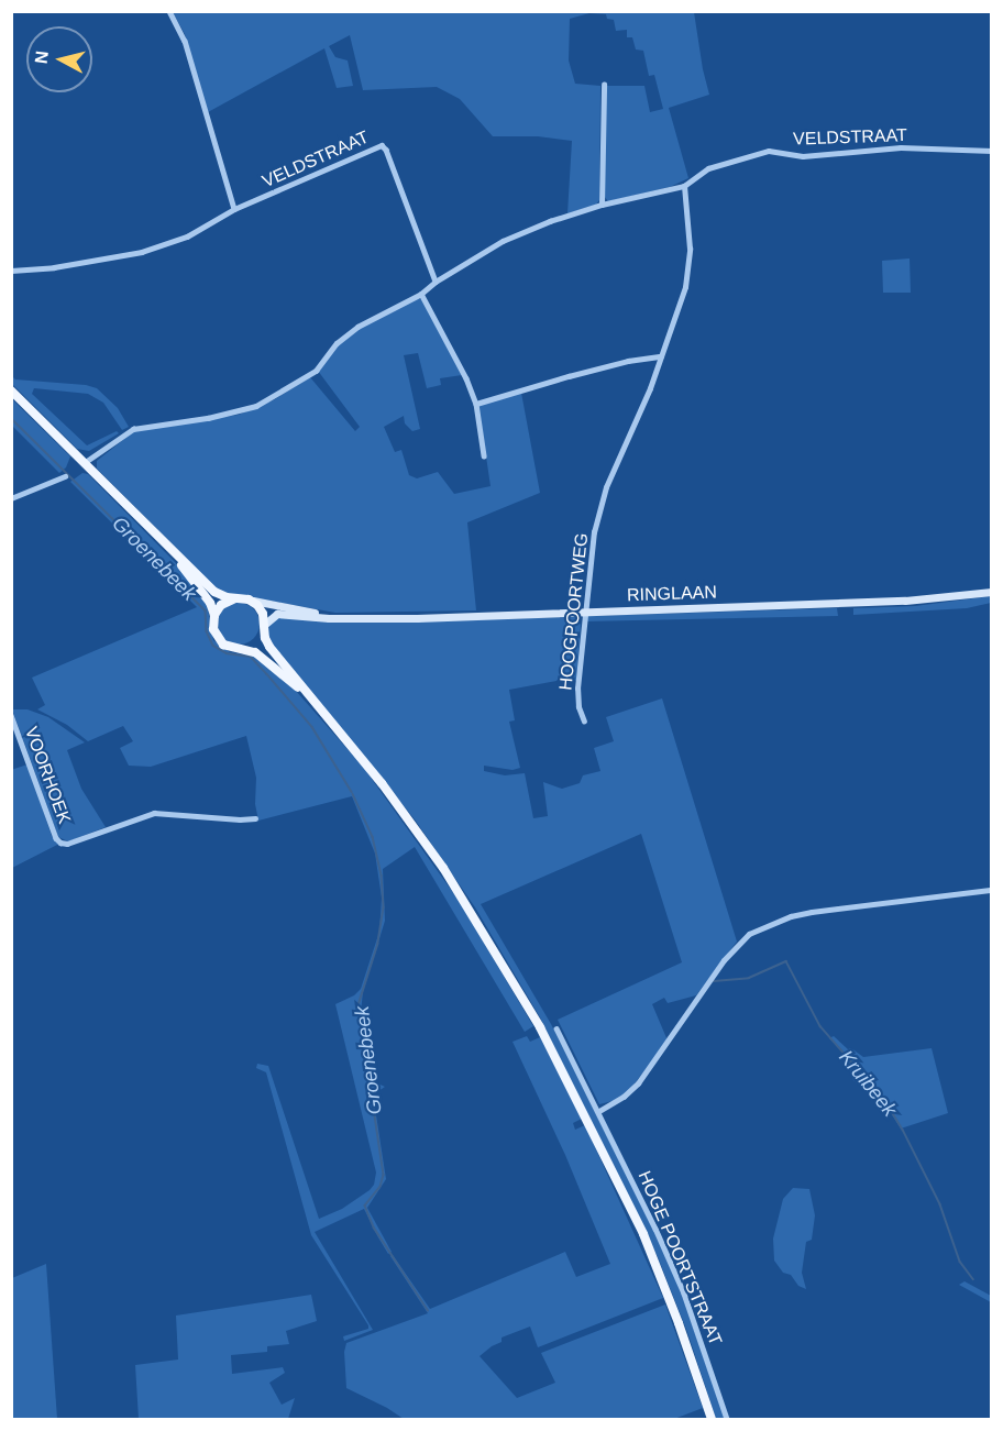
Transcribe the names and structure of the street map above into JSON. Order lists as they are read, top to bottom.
{
  "streets": {
    "main road": ["RINGLAAN"],
    "street": [
      "VELDSTRAAT",
      "HOOGPOORTWEG",
      "VOORHOEK",
      "HOGE POORTSTRAAT"
    ]
  },
  "crossings": [
    ["VELDSTRAAT", "HOOGPOORTWEG"],
    ["RINGLAAN", "HOOGPOORTWEG"]
  ],
  "water": ["Groenebeek", "Kruibeek"],
  "north": "left"
}
